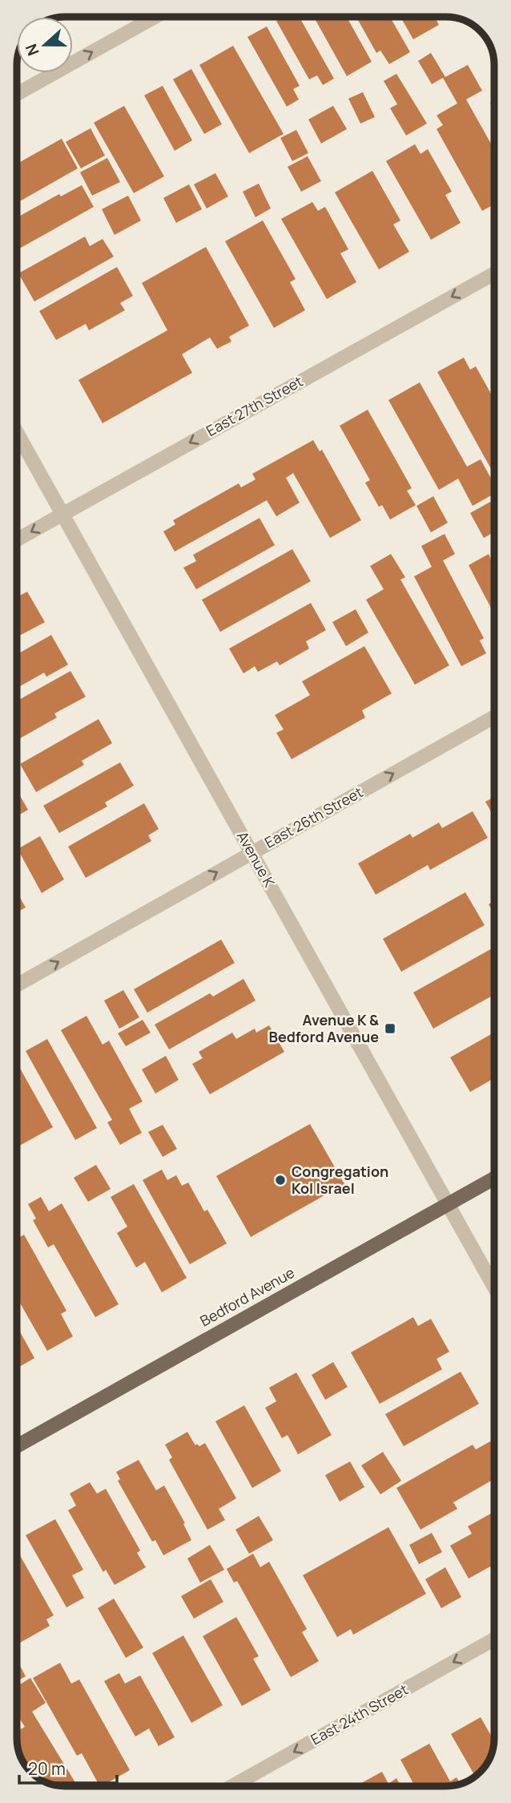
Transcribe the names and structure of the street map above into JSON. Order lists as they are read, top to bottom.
{
  "streets": {
    "main road": ["Bedford Avenue"],
    "street": [
      "East 27th Street",
      "East 26th Street",
      "Avenue K",
      "East 24th Street"
    ]
  },
  "crossings": [
    ["East 27th Street", "Avenue K"],
    ["East 26th Street", "Avenue K"],
    ["Avenue K", "Bedford Avenue"]
  ],
  "one_way": ["East 27th Street", "East 26th Street", "East 24th Street"],
  "places": {
    "transit": ["Avenue K & Bedford Avenue"],
    "other": ["Congregation Kol Israel"]
  },
  "scale_bar": "20 m",
  "north": "left"
}
